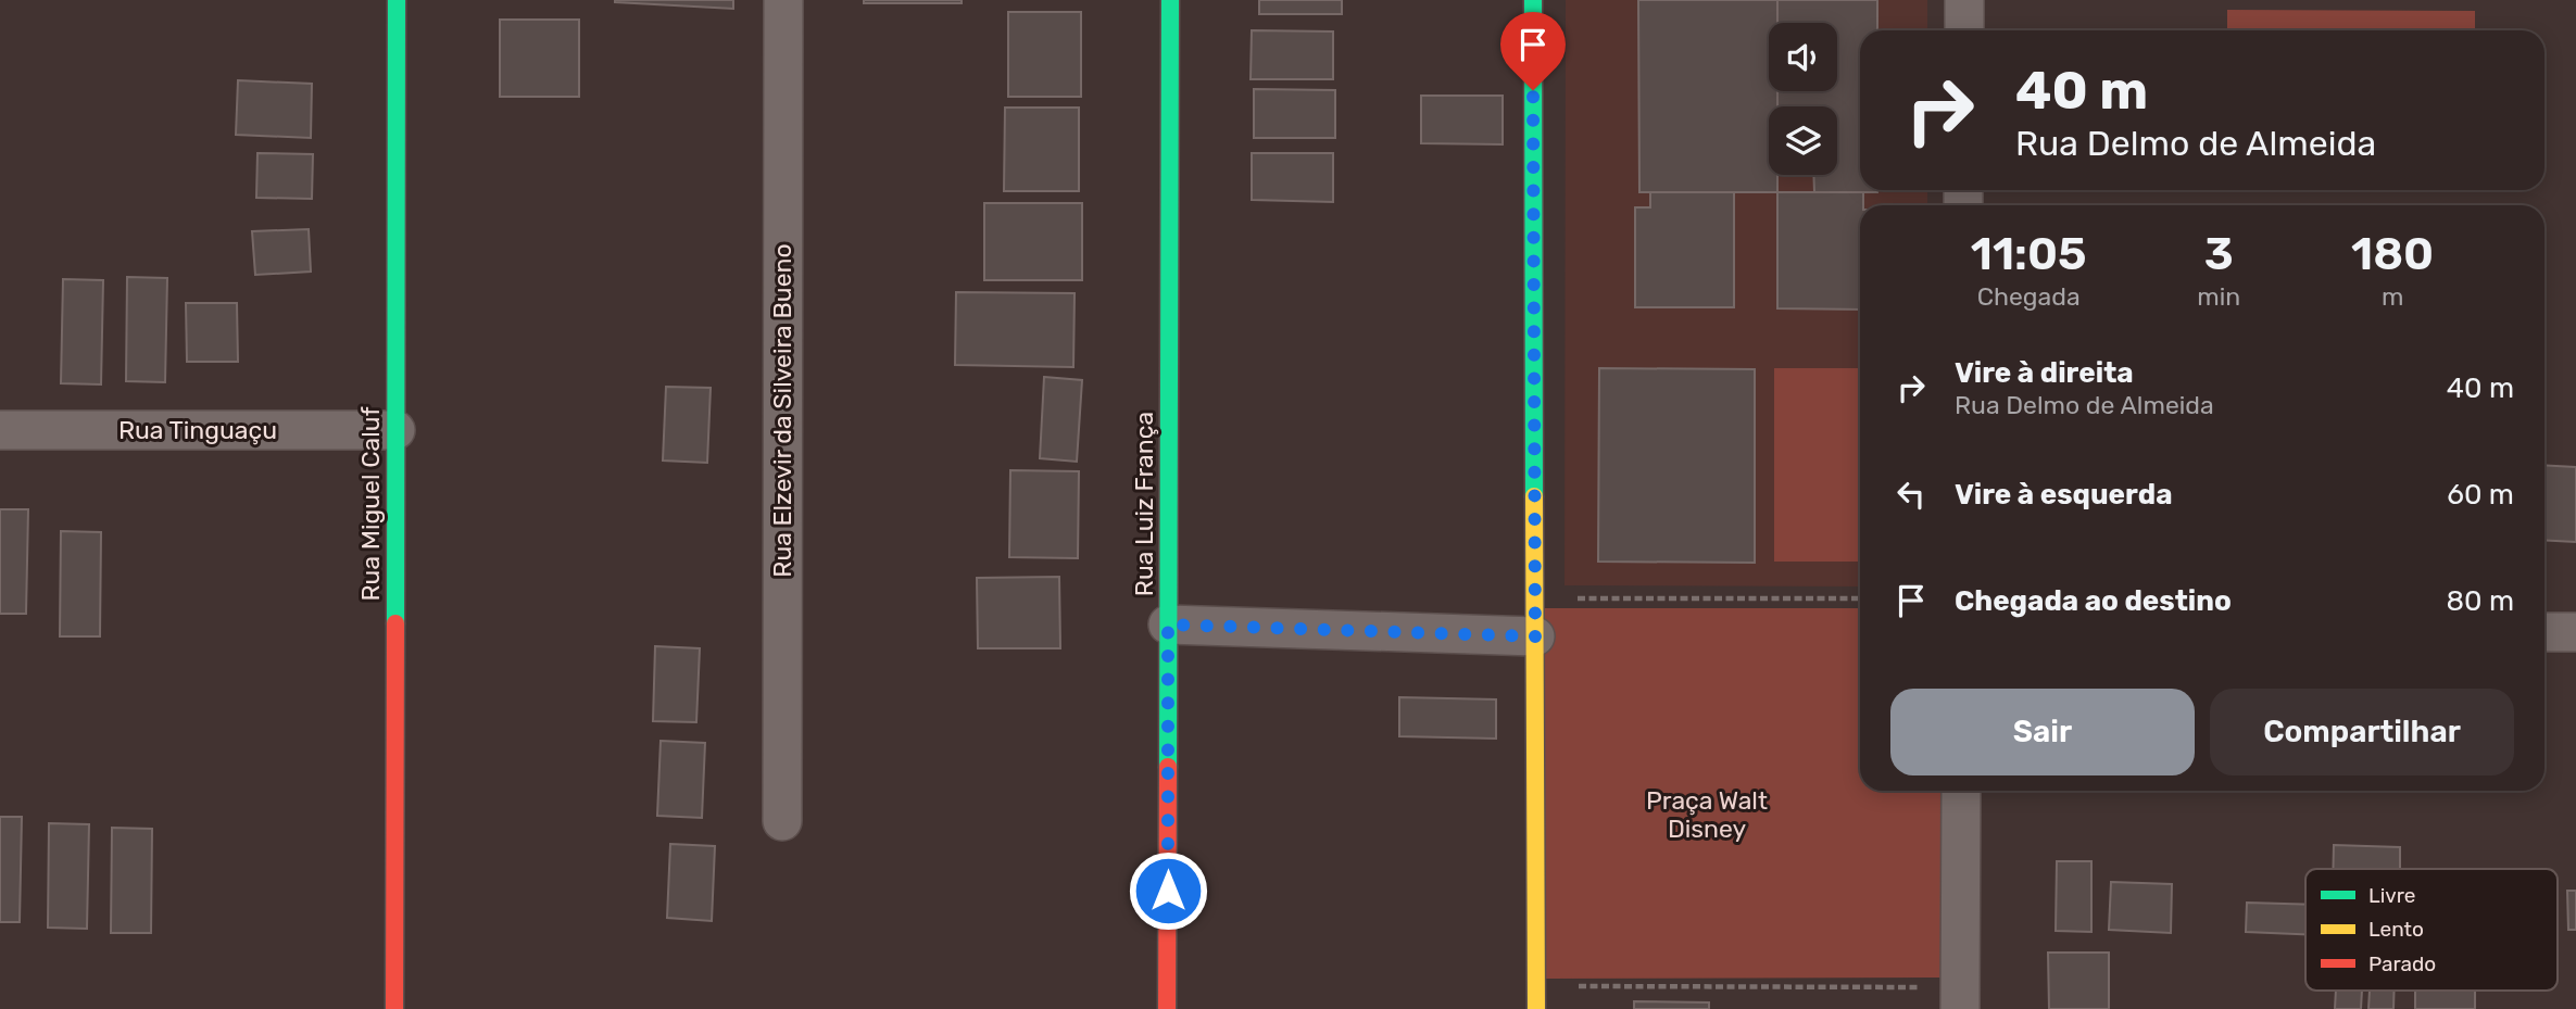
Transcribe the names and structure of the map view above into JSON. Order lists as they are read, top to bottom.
{
  "streets": {
    "street": [
      "Rua Elzevir da Silveira Bueno",
      "Rua Tinguaçu",
      "Rua Miguel Caluf",
      "Rua Luiz França"
    ]
  },
  "crossings": [
    ["Rua Tinguaçu", "Rua Miguel Caluf"]
  ],
  "parks": ["Praça Walt Disney"],
  "legend": ["Livre", "Lento", "Parado"],
  "page": {
    "turn": ["40 m", "Rua Delmo de Almeida"],
    "eta": [
      "11:05",
      "Chegada",
      "3",
      "min",
      "180",
      "m"
    ],
    "list": [
      {
        "name": "Vire à direita",
        "note": "Rua Delmo de Almeida",
        "value": "40 m"
      },
      {
        "name": "Vire à esquerda",
        "value": "60 m"
      },
      {
        "name": "Chegada ao destino",
        "value": "80 m"
      }
    ],
    "buttons": ["Sair", "Compartilhar"]
  }
}
